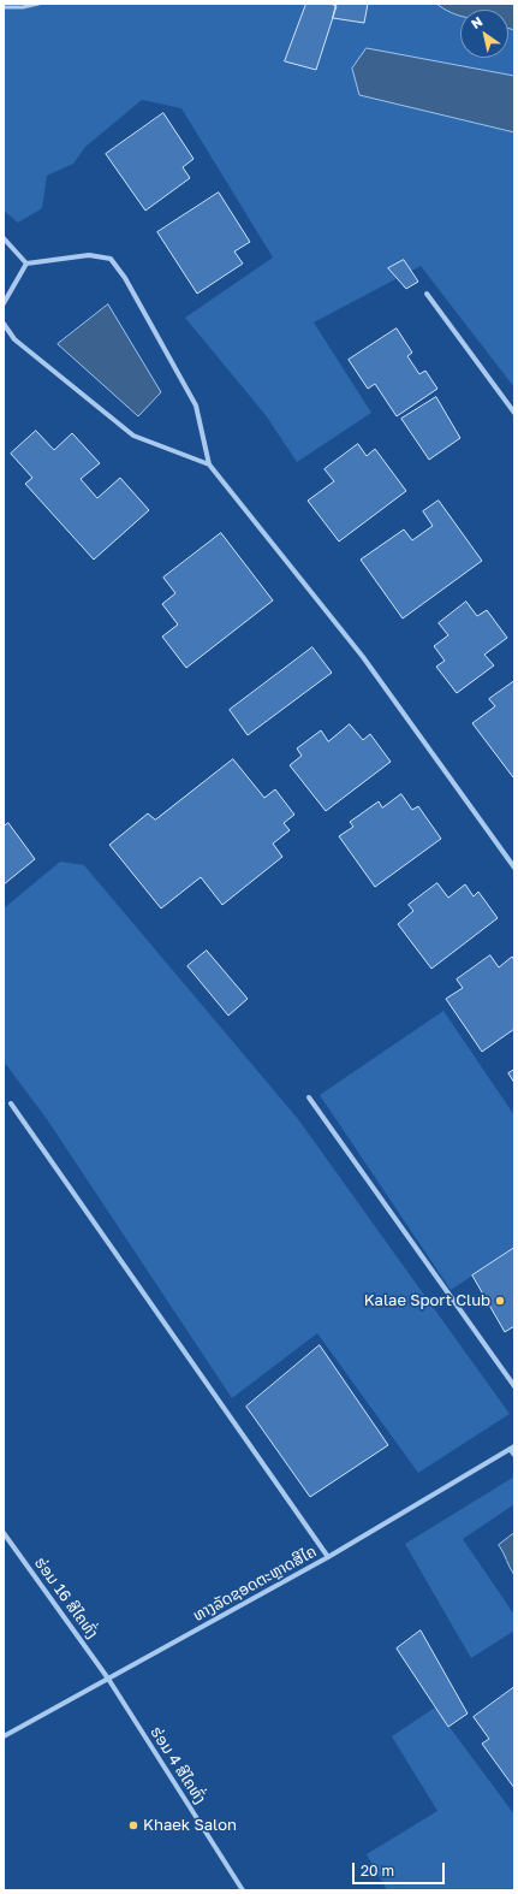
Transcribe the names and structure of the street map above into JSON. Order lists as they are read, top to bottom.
{
  "streets": {
    "street": ["ທາງລັດຊອດຕະຫຼາດສີໄຄ", "ຮ່ອມ 16 ສີໄຄທົ່ງ", "ຮ່ອມ 4 ສີໄຄທົ່ງ"]
  },
  "crossings": [
    ["ທາງລັດຊອດຕະຫຼາດສີໄຄ", "ຮ່ອມ 16 ສີໄຄທົ່ງ"],
    ["ທາງລັດຊອດຕະຫຼາດສີໄຄ", "ຮ່ອມ 4 ສີໄຄທົ່ງ"],
    ["ຮ່ອມ 16 ສີໄຄທົ່ງ", "ຮ່ອມ 4 ສີໄຄທົ່ງ"]
  ],
  "places": ["Kalae Sport Club", "Khaek Salon"],
  "scale_bar": "20 m",
  "north": "top left"
}
